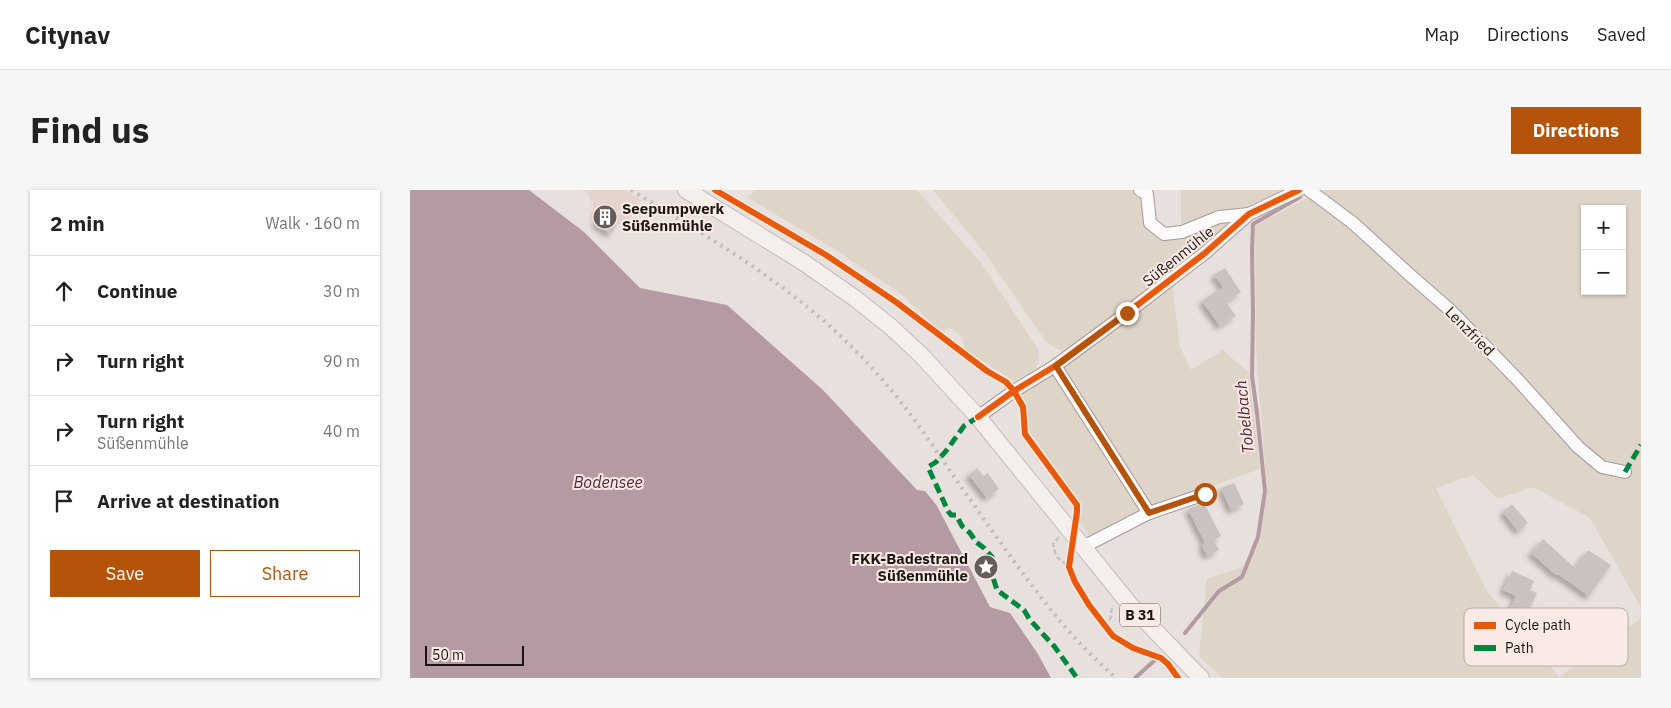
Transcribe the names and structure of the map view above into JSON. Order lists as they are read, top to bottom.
{
  "streets": {
    "main road": ["B 31"],
    "street": ["Süßenmühle", "Lenzfried"]
  },
  "crossings": [
    ["Süßenmühle", "B 31"]
  ],
  "water": ["Tobelbach", "Bodensee"],
  "places": {
    "building": ["Seepumpwerk Süßenmühle"],
    "place": ["FKK-Badestrand Süßenmühle"]
  },
  "legend": ["Cycle path", "Path"],
  "scale_bar": "50 m",
  "page": {
    "header": "Citynav",
    "nav": ["Map", "Directions", "Saved"],
    "title": "Find us",
    "buttons": [
      "Directions",
      ["Save", "Share"]
    ],
    "heading": ["2 min", "Walk · 160 m"],
    "map_buttons": ["+", "−"],
    "list": [
      ["Continue", "30 m"],
      ["Turn right", "90 m"],
      ["Turn right", "Süßenmühle", "40 m"],
      "Arrive at destination"
    ],
    "scale": "50 m"
  }
}
